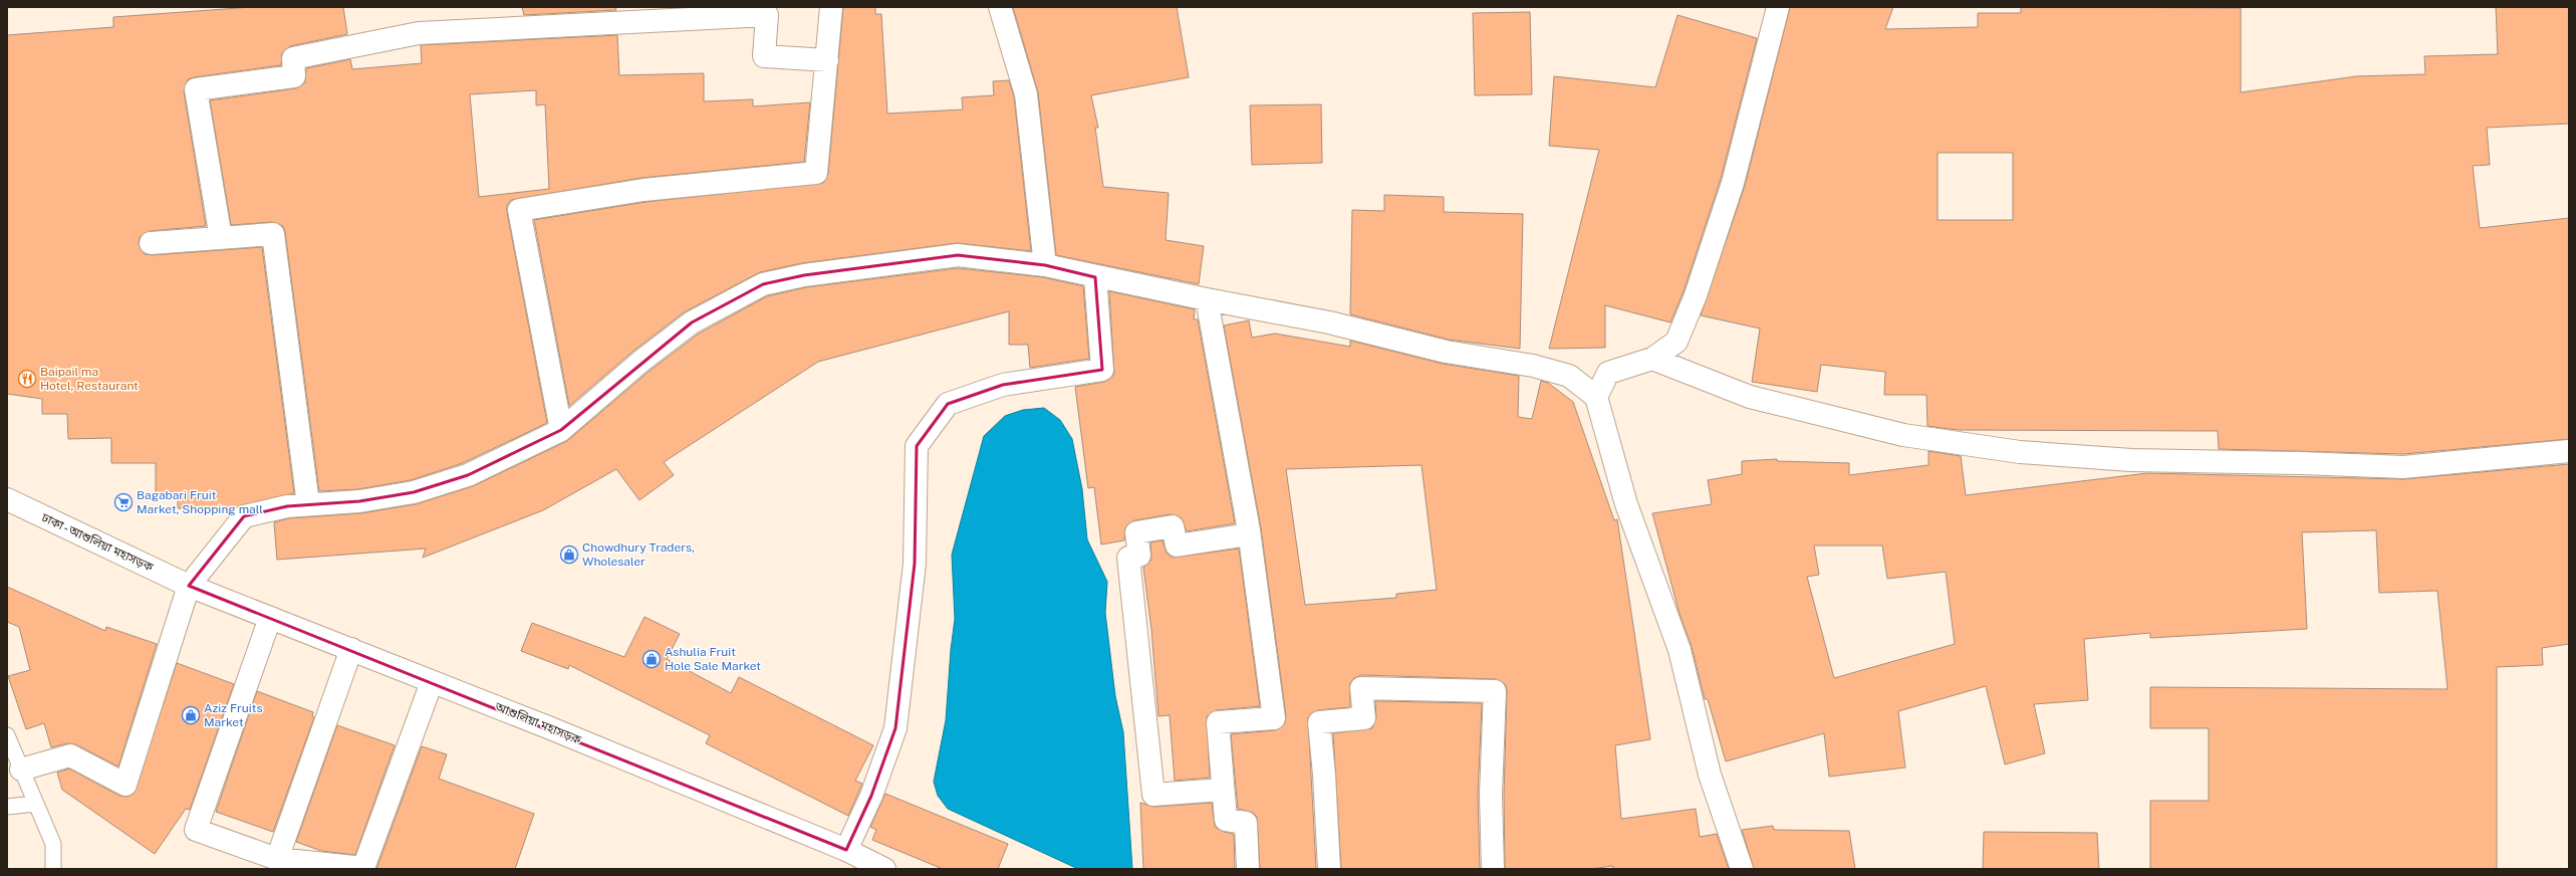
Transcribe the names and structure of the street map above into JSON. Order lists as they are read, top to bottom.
{
  "streets": {
    "main road": ["ঢাকা - আশুলিয়া মহাসড়ক", "আশুলিয়া মহাসড়ক"]
  },
  "crossings": [
    ["ঢাকা - আশুলিয়া মহাসড়ক", "আশুলিয়া মহাসড়ক"]
  ],
  "places": {
    "restaurant": ["Baipail ma Hotel, Restaurant"],
    "supermarket": ["Bagabari Fruit Market, Shopping mall"],
    "shop": ["Chowdhury Traders, Wholesaler", "Ashulia Fruit Hole Sale Market", "Aziz Fruits Market"]
  }
}
